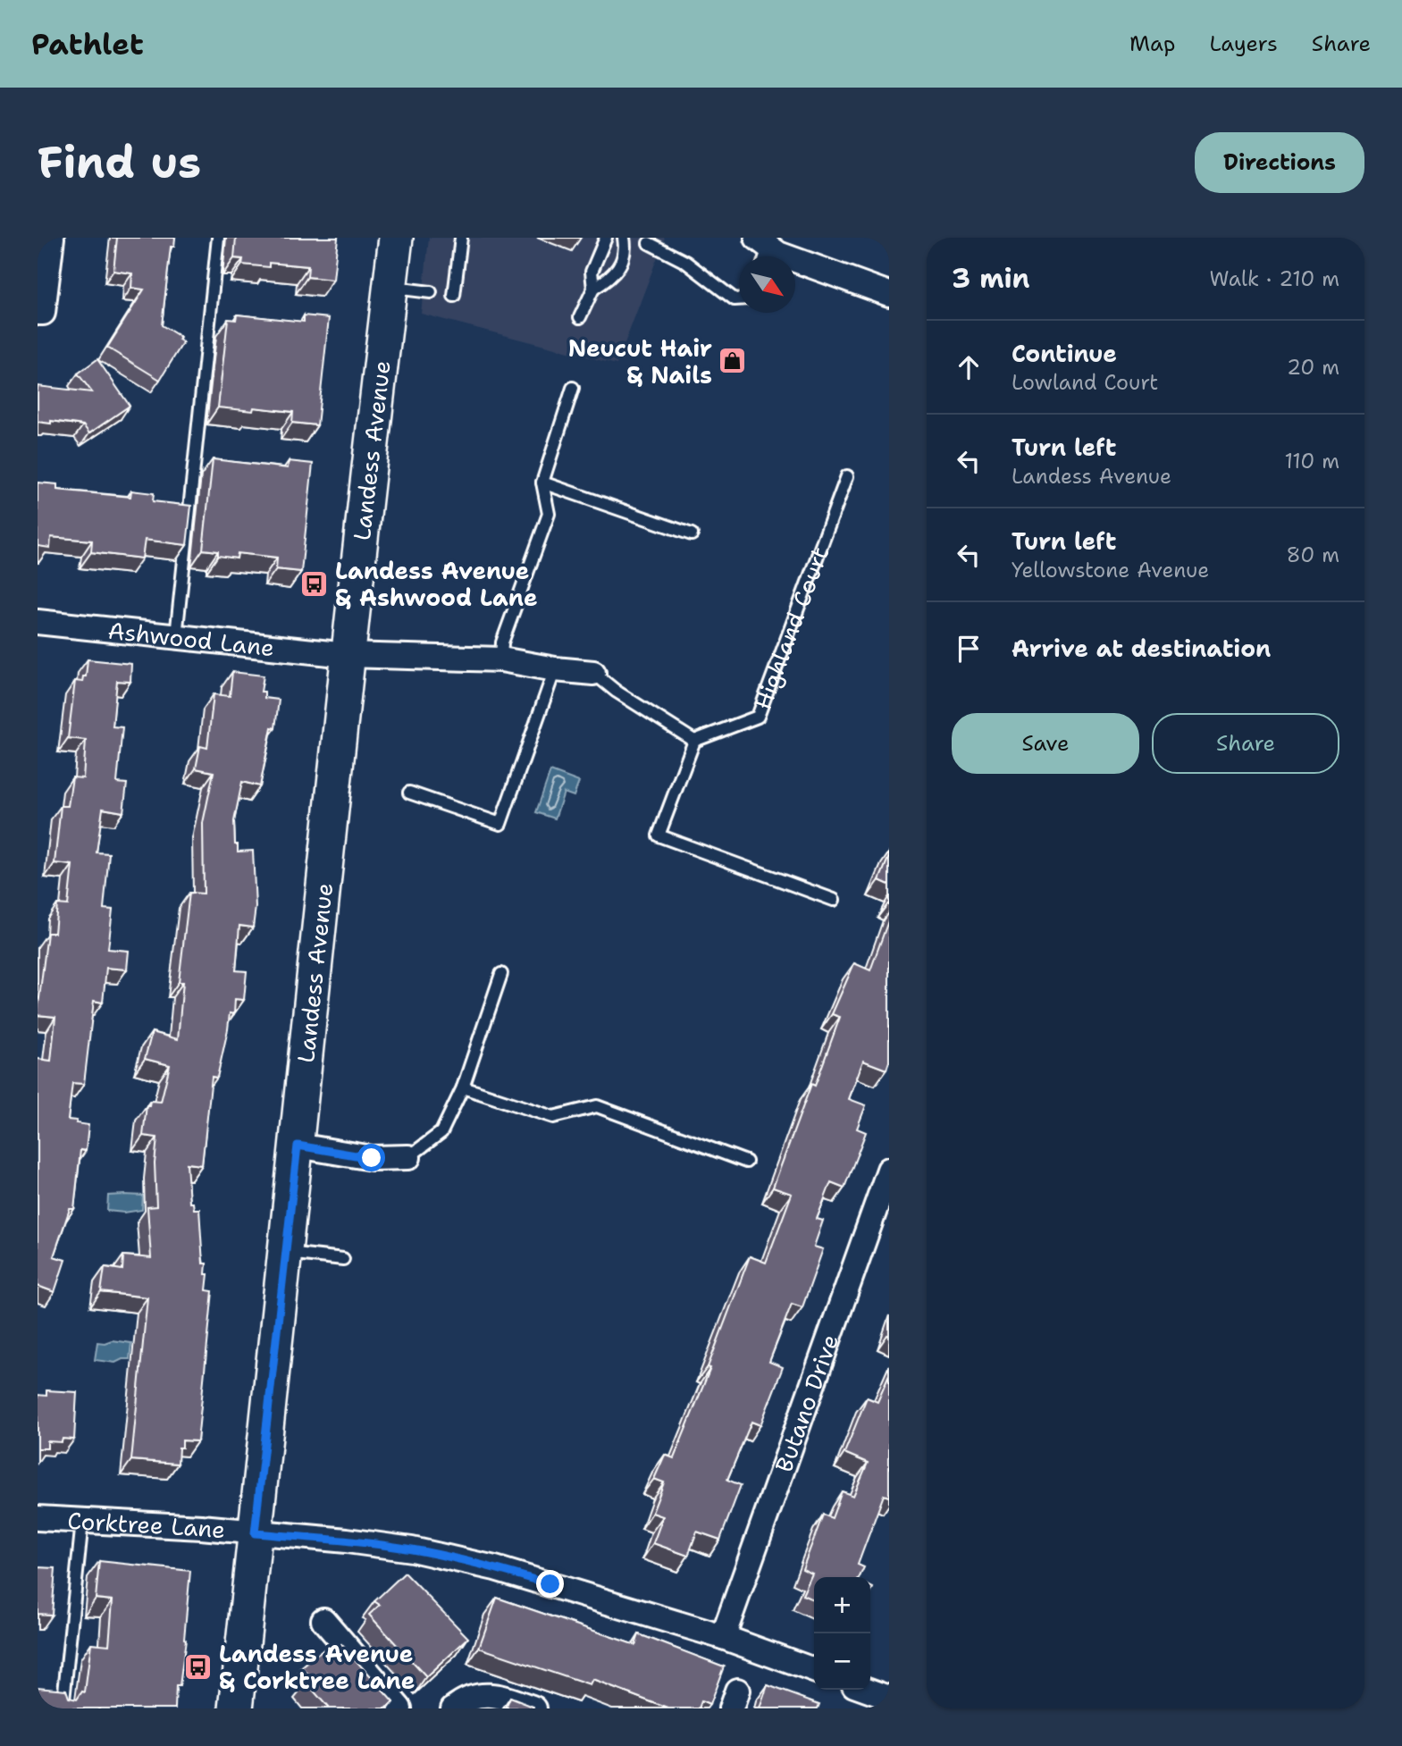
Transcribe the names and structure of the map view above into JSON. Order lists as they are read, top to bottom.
{
  "streets": {
    "main road": ["Landess Avenue"],
    "street": ["Ashwood Lane", "Butano Drive", "Corktree Lane"],
    "lane": ["Highland Court"]
  },
  "crossings": [
    ["Landess Avenue", "Ashwood Lane"],
    ["Landess Avenue", "Corktree Lane"],
    ["Butano Drive", "Corktree Lane"]
  ],
  "places": {
    "shop": ["Neucut Hair & Nails"],
    "bus stop": ["Landess Avenue & Ashwood Lane", "Landess Avenue & Corktree Lane"]
  },
  "north": "bottom right",
  "page": {
    "header": "Pathlet",
    "nav": ["Map", "Layers", "Share"],
    "buttons": [
      "Directions",
      ["Save", "Share"]
    ],
    "title": "Find us",
    "heading": ["3 min", "Walk · 210 m"],
    "list": [
      ["Continue", "Lowland Court", "20 m"],
      ["Turn left", "Landess Avenue", "110 m"],
      ["Turn left", "Yellowstone Avenue", "80 m"],
      "Arrive at destination"
    ],
    "map_buttons": ["+", "−"]
  }
}
